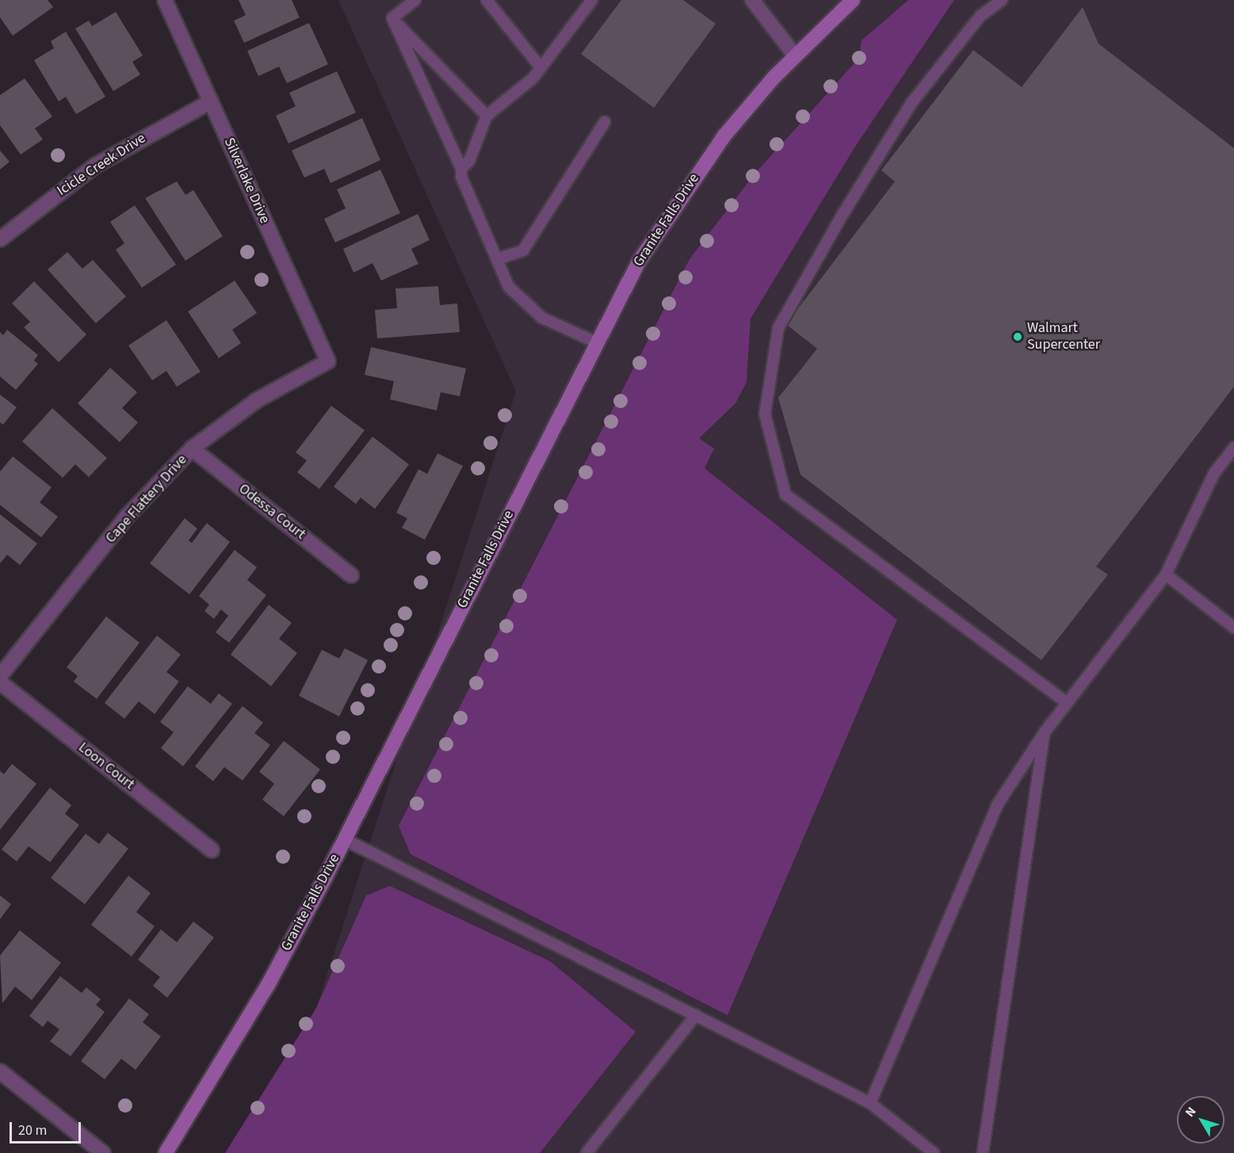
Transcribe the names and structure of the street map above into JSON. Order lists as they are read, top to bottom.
{
  "streets": {
    "street": [
      "Icicle Creek Drive",
      "Silverlake Drive",
      "Granite Falls Drive",
      "Cape Flattery Drive",
      "Odessa Court",
      "Loon Court"
    ]
  },
  "crossings": [
    ["Icicle Creek Drive", "Silverlake Drive"],
    ["Silverlake Drive", "Cape Flattery Drive"],
    ["Cape Flattery Drive", "Odessa Court"]
  ],
  "places": ["Walmart Supercenter"],
  "scale_bar": "20 m",
  "north": "top left"
}
